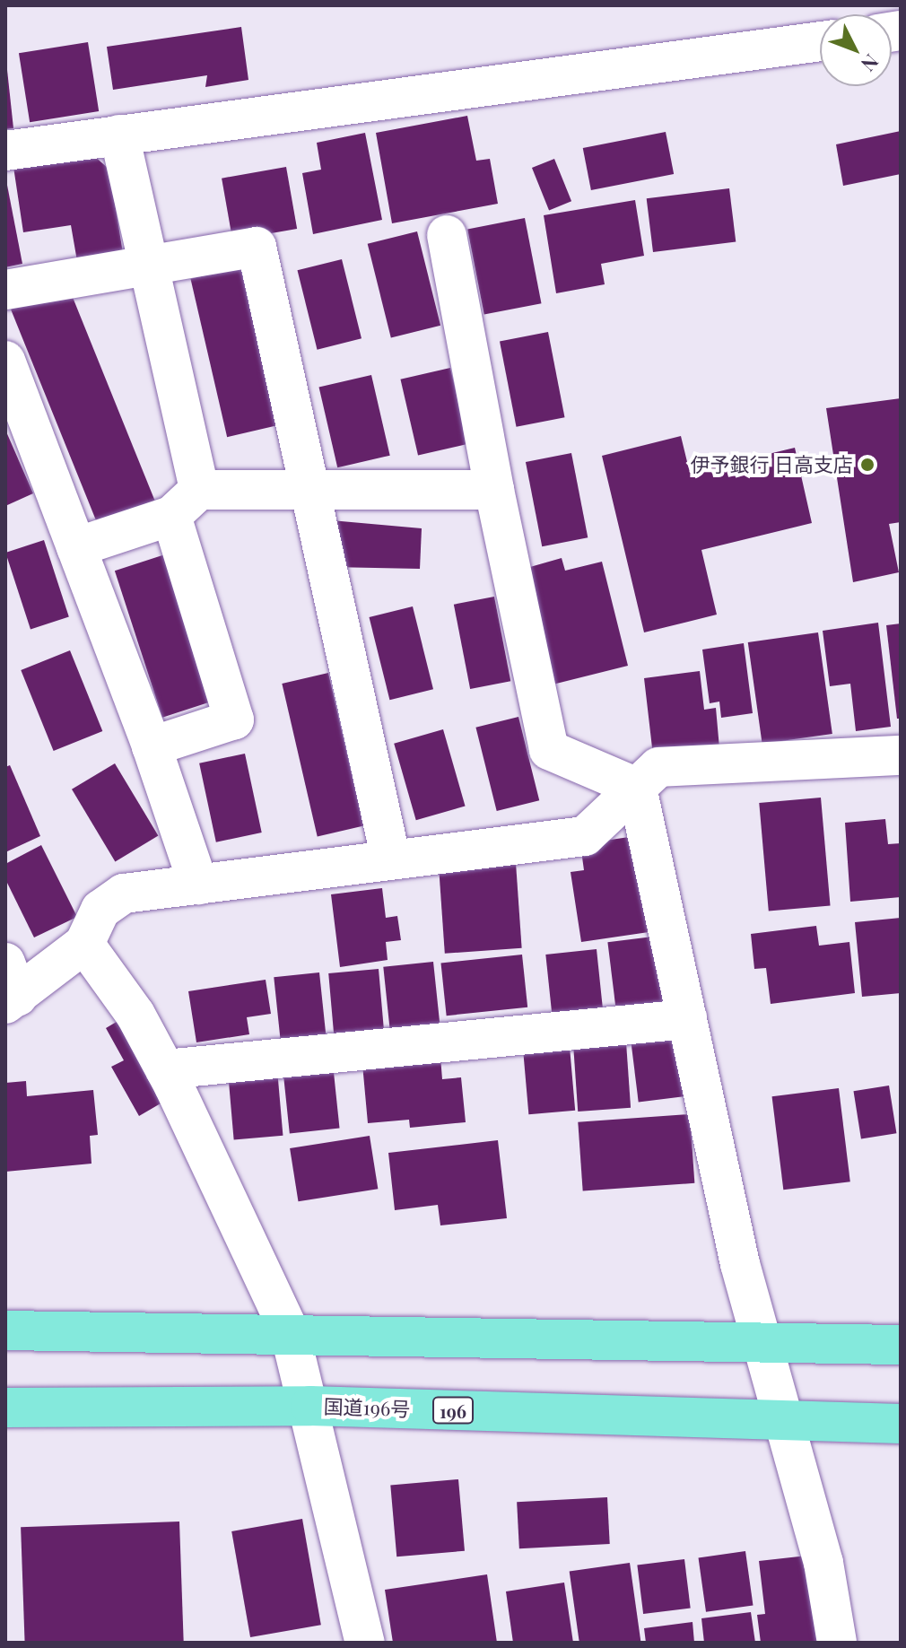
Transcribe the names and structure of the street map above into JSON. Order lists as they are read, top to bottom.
{
  "streets": {
    "highway": ["国道196号", "196"]
  },
  "places": ["伊予銀行 日高支店"],
  "north": "bottom right"
}
